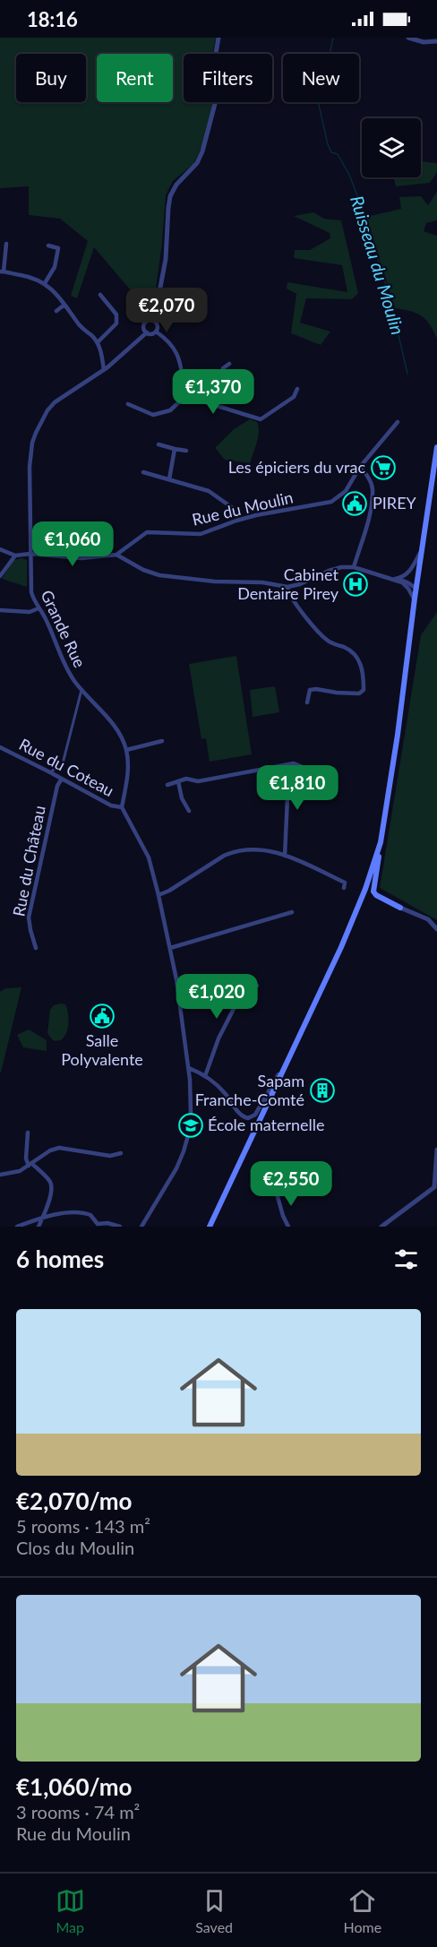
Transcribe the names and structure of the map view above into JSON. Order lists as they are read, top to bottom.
{
  "streets": {
    "street": [
      "Rue du Moulin",
      "Grande Rue",
      "Rue du Coteau",
      "Rue du Château"
    ]
  },
  "crossings": [
    ["Rue du Coteau", "Rue du Château"]
  ],
  "water": ["Ruisseau du Moulin"],
  "places": {
    "supermarket": ["Les épiciers du vrac"],
    "public building": ["PIREY", "Salle Polyvalente"],
    "hospital": ["Cabinet Dentaire Pirey"],
    "building": ["Sapam Franche-Comté"],
    "school or university": ["École maternelle"]
  },
  "page": {
    "status": "18:16",
    "chip": [
      "Buy",
      "Rent",
      "Filters",
      "New"
    ],
    "price": [
      "€2,070",
      "€1,370",
      "€1,060",
      "€1,810",
      "€1,020",
      "€2,550"
    ],
    "heading": "6 homes",
    "list": [
      {
        "name": "€2,070/mo",
        "note": "5 rooms · 143 m² · Clos du Moulin"
      },
      {
        "name": "€1,060/mo",
        "note": "3 rooms · 74 m² · Rue du Moulin"
      }
    ],
    "tabs": ["Map", "Saved", "Home"]
  }
}
